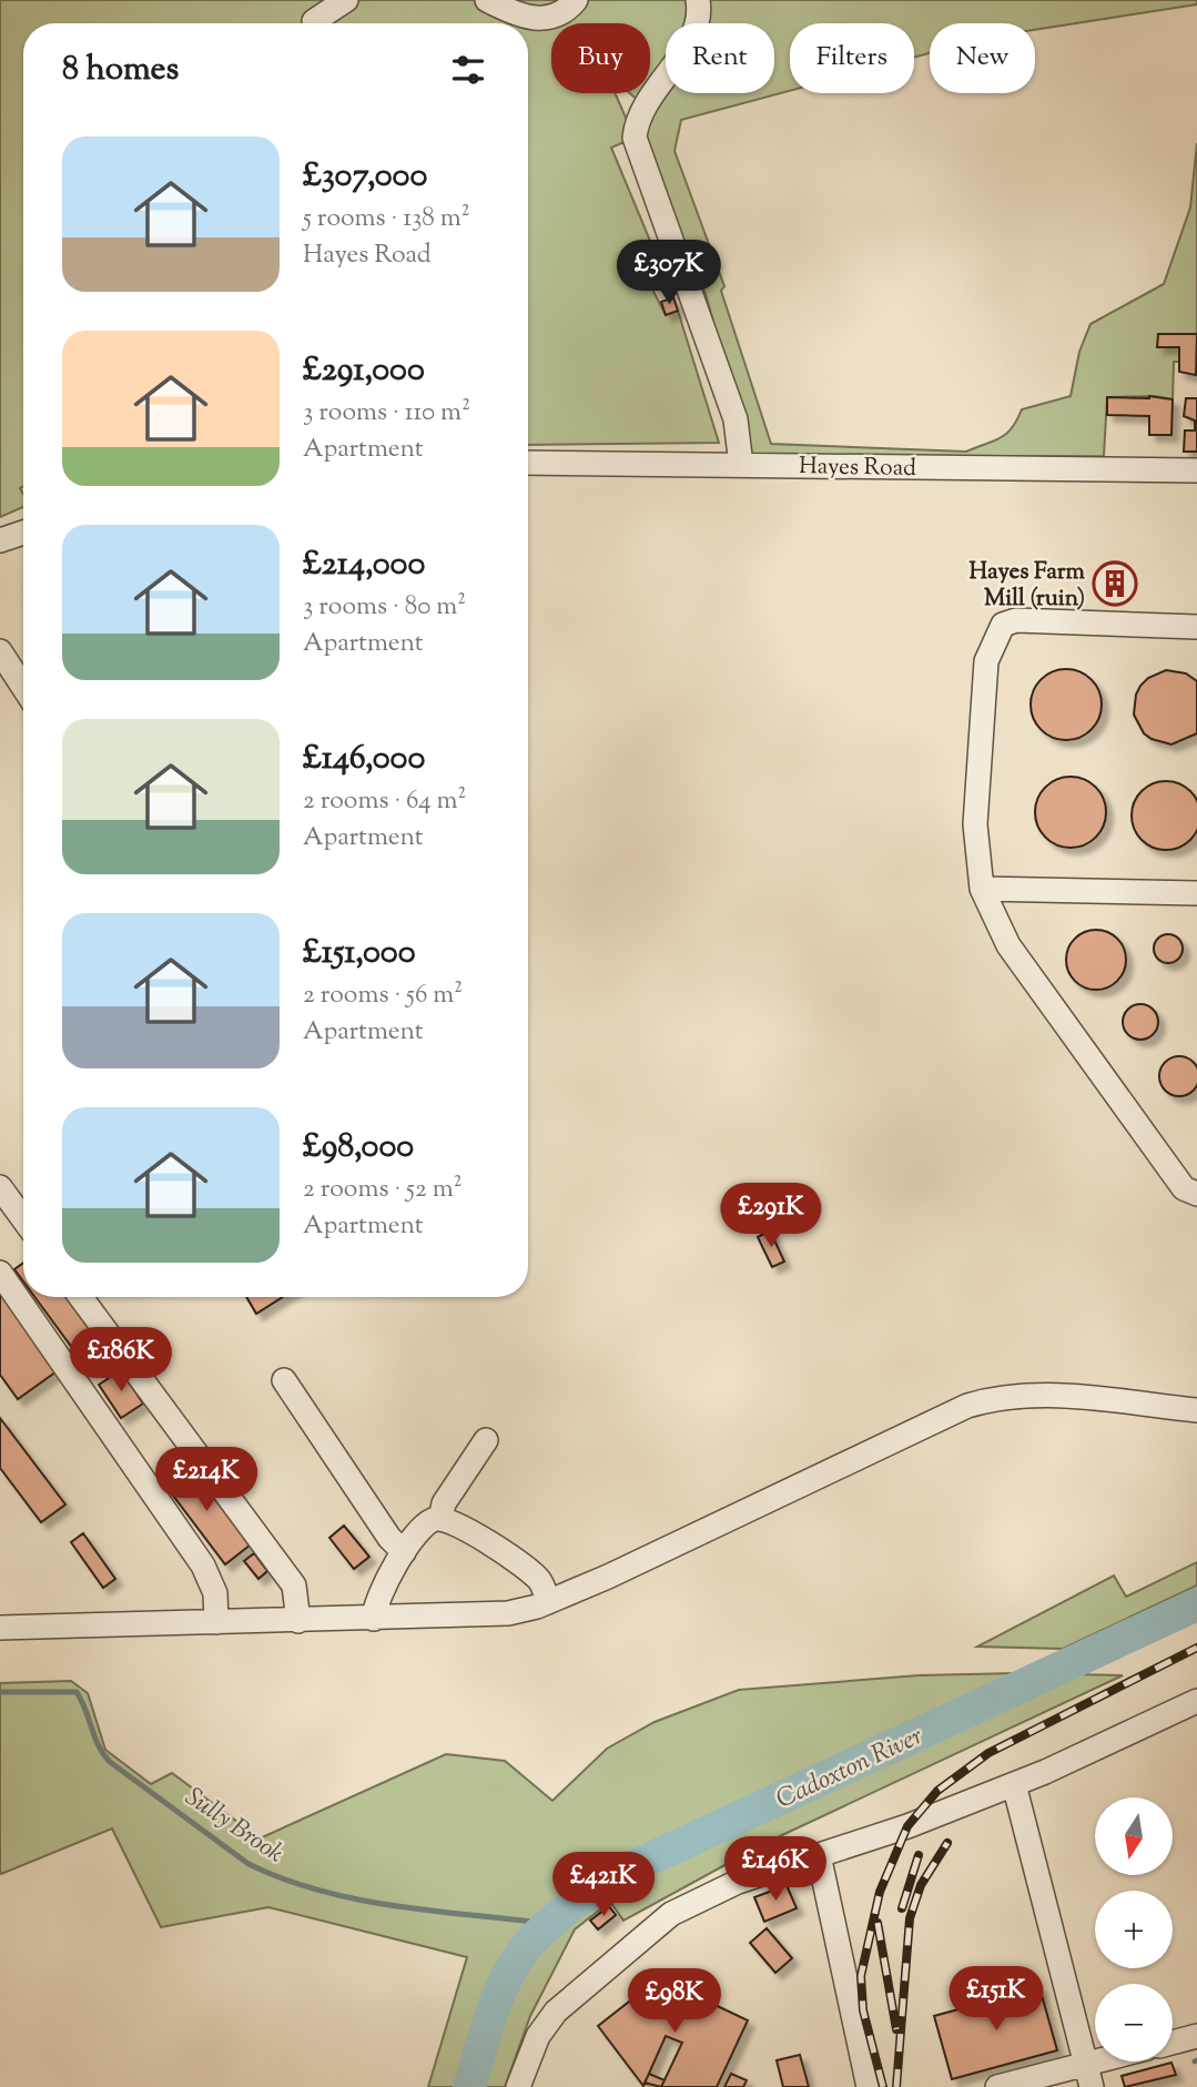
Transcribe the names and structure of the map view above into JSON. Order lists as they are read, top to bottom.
{
  "streets": {
    "street": ["Hayes Road"]
  },
  "water": ["Cadoxton River", "Sully Brook"],
  "places": {
    "building": ["Hayes Farm Mill (ruin)"]
  },
  "north": "bottom",
  "page": {
    "chip": [
      "Buy",
      "Rent",
      "Filters",
      "New"
    ],
    "heading": "8 homes",
    "list": [
      {
        "name": "£307,000",
        "note": "5 rooms · 138 m² · Hayes Road"
      },
      {
        "name": "£291,000",
        "note": "3 rooms · 110 m² · Apartment"
      },
      {
        "name": "£214,000",
        "note": "3 rooms · 80 m² · Apartment"
      },
      {
        "name": "£146,000",
        "note": "2 rooms · 64 m² · Apartment"
      },
      {
        "name": "£151,000",
        "note": "2 rooms · 56 m² · Apartment"
      },
      {
        "name": "£98,000",
        "note": "2 rooms · 52 m² · Apartment"
      }
    ],
    "price": [
      "£307K",
      "£291K",
      "£186K",
      "£214K",
      "£146K",
      "£421K",
      "£151K",
      "£98K"
    ],
    "map_buttons": ["+", "−"]
  }
}
